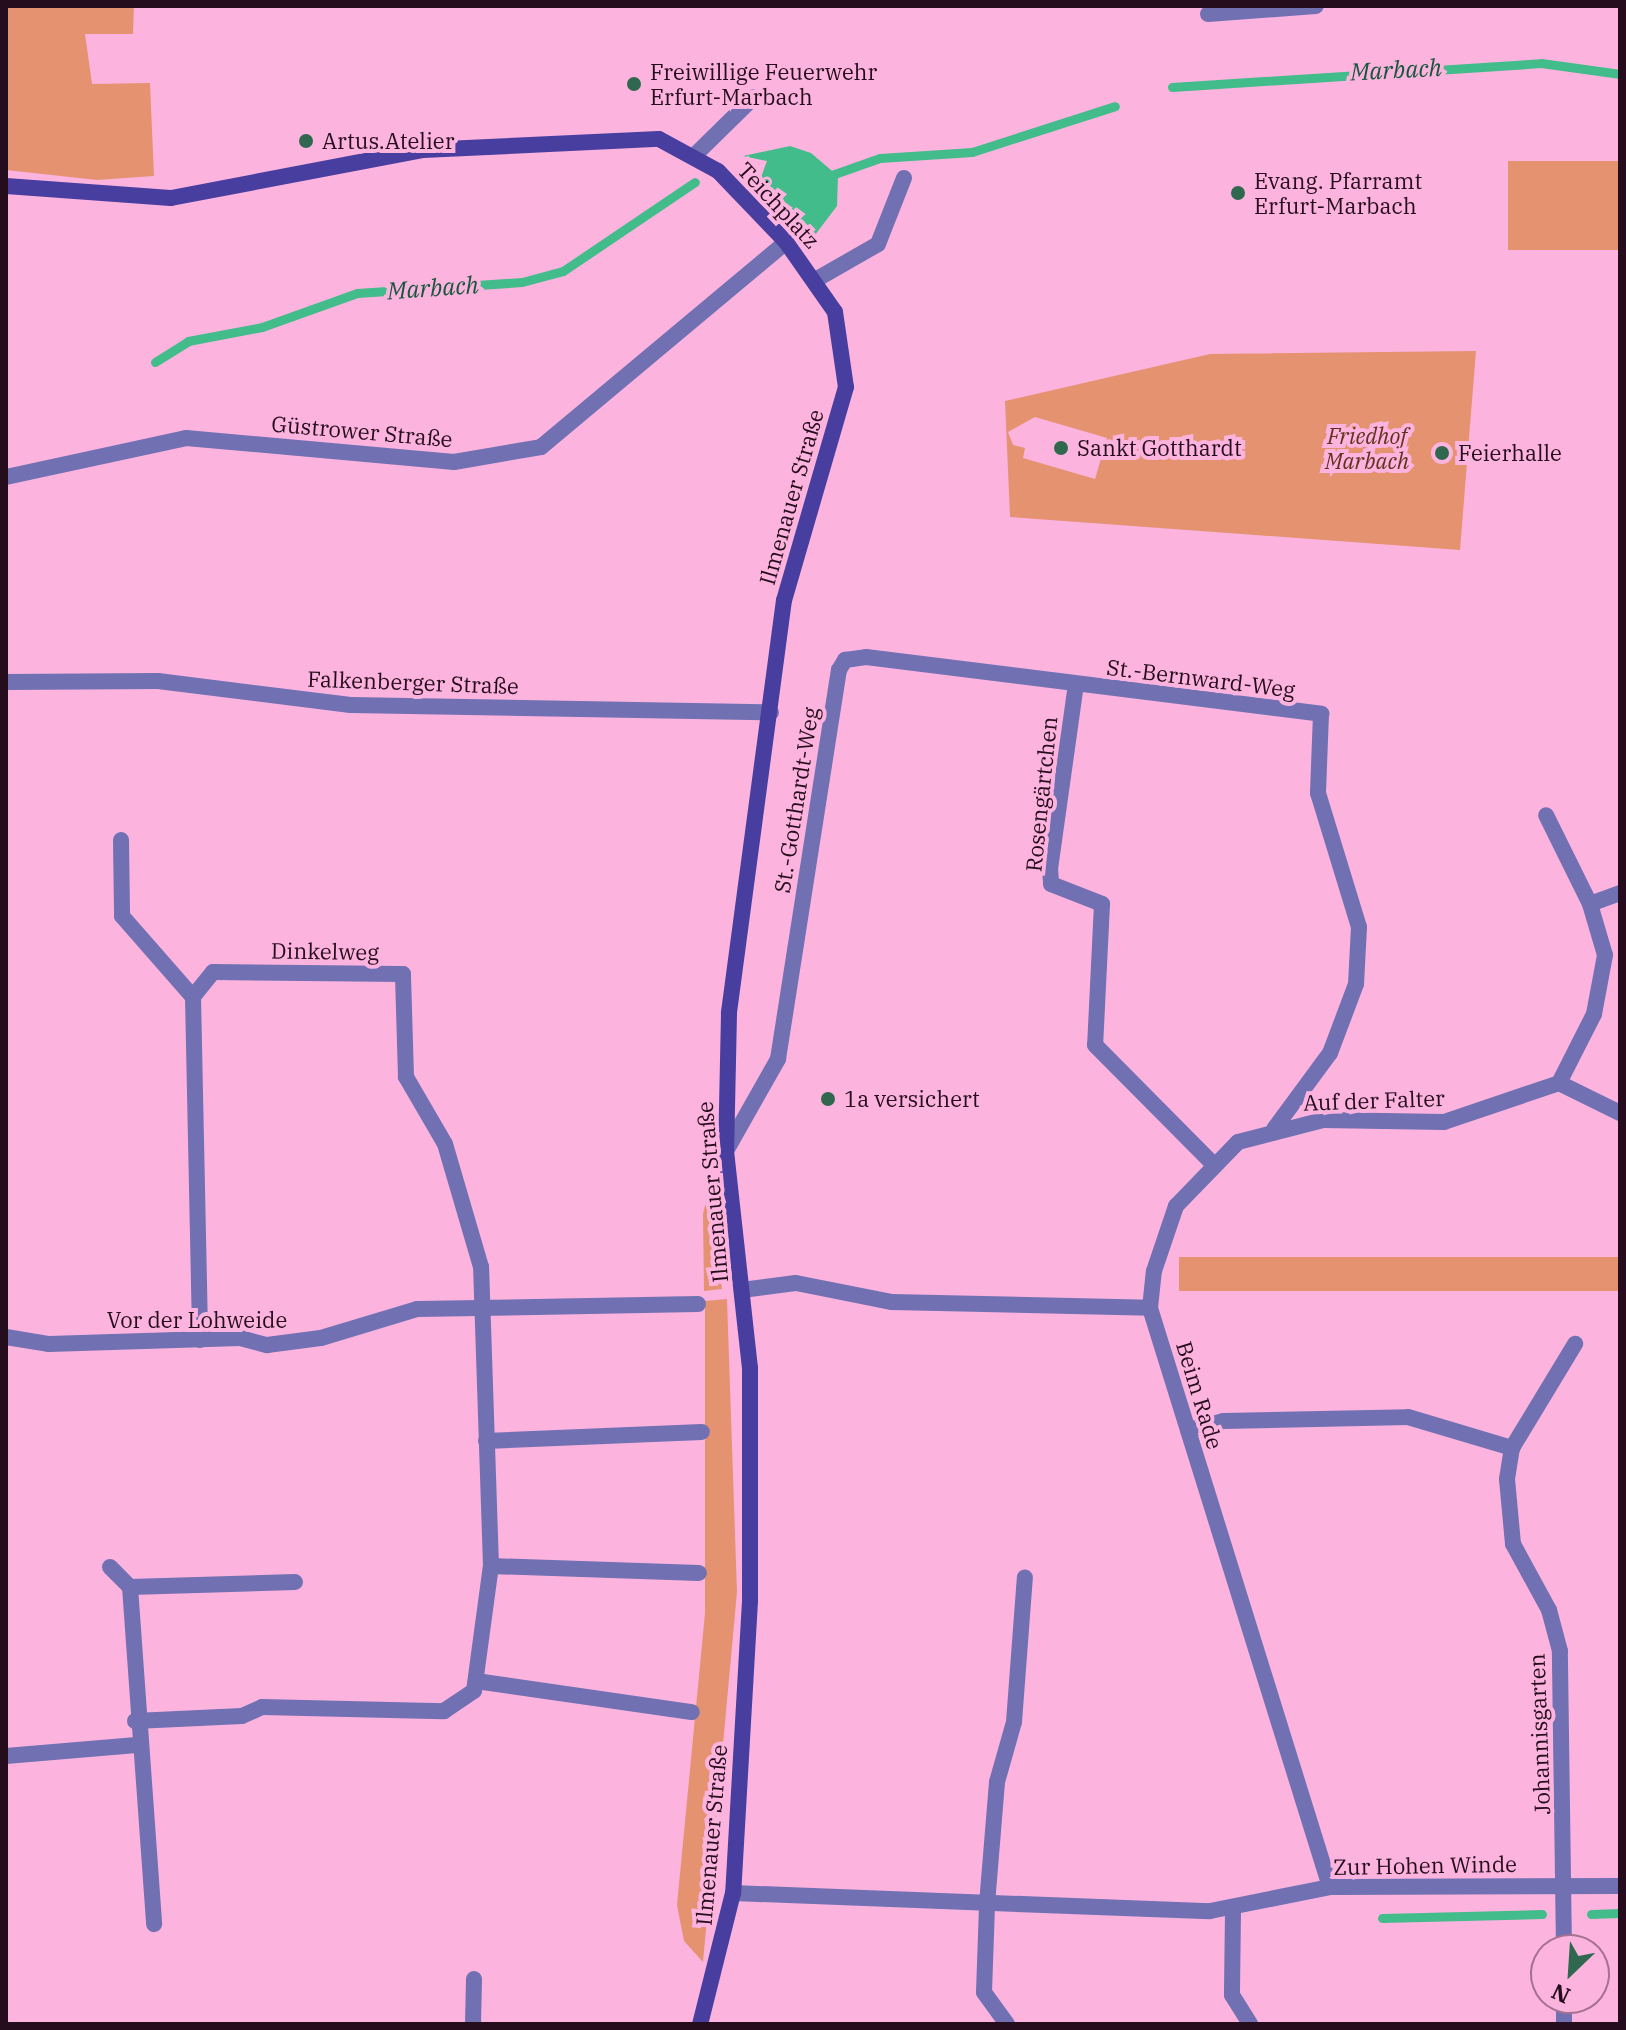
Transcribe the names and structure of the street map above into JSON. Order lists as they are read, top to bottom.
{
  "streets": {
    "street": [
      "Teichplatz",
      "Güstrower Straße",
      "Ilmenauer Straße",
      "St.-Bernward-Weg",
      "Falkenberger Straße",
      "Rosengärtchen",
      "St.-Gotthardt-Weg",
      "Dinkelweg",
      "Auf der Falter",
      "Vor der Lohweide",
      "Beim Rade",
      "Johannisgarten",
      "Zur Hohen Winde"
    ]
  },
  "crossings": [
    ["Teichplatz", "Güstrower Straße"],
    ["Teichplatz", "Ilmenauer Straße"],
    ["Ilmenauer Straße", "Falkenberger Straße"],
    ["Ilmenauer Straße", "St.-Gotthardt-Weg"],
    ["Ilmenauer Straße", "Zur Hohen Winde"],
    ["St.-Bernward-Weg", "Rosengärtchen"],
    ["St.-Bernward-Weg", "St.-Gotthardt-Weg"],
    ["St.-Bernward-Weg", "Auf der Falter"],
    ["Rosengärtchen", "St.-Gotthardt-Weg"],
    ["Rosengärtchen", "Auf der Falter"],
    ["Dinkelweg", "Vor der Lohweide"],
    ["Auf der Falter", "Beim Rade"],
    ["Beim Rade", "Zur Hohen Winde"],
    ["Johannisgarten", "Zur Hohen Winde"]
  ],
  "water": ["Marbach"],
  "parks": ["Friedhof Marbach"],
  "places": [
    "Freiwillige Feuerwehr Erfurt-Marbach",
    "Artus.Atelier",
    "Evang. Pfarramt Erfurt-Marbach",
    "Sankt Gotthardt",
    "Feierhalle",
    "1a versichert"
  ],
  "north": "bottom left"
}
